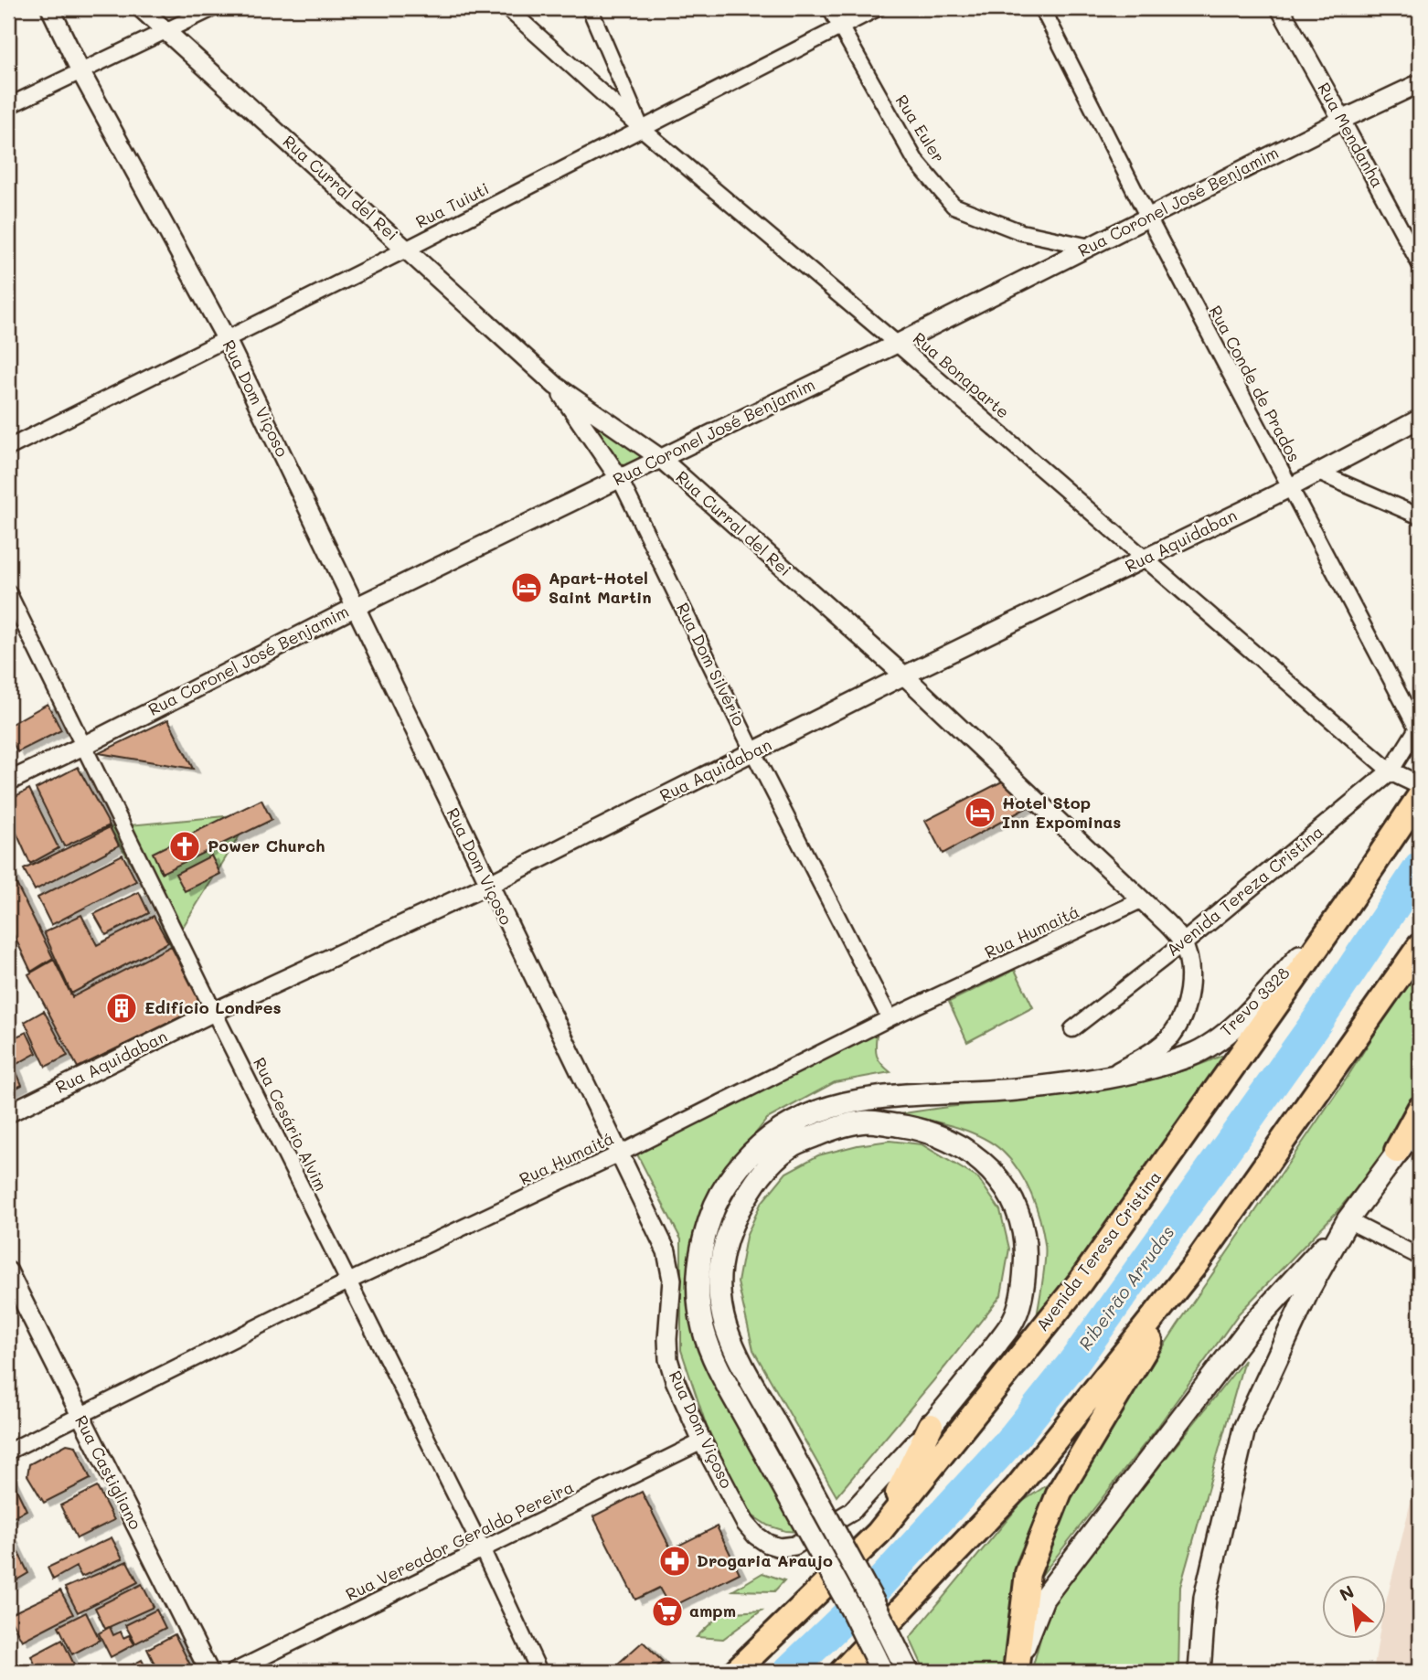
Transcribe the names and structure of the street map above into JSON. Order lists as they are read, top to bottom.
{
  "streets": {
    "highway": ["Avenida Teresa Cristina"],
    "main road": ["Trevo 3328"],
    "street": [
      "Rua Euler",
      "Rua Mendanha",
      "Rua Curral del Rei",
      "Rua Coronel José Benjamim",
      "Rua Tuiuti",
      "Rua Bonaparte",
      "Rua Conde de Prados",
      "Rua Dom Viçoso",
      "Rua Aquidaban",
      "Rua Dom Silvério",
      "Avenida Tereza Cristina",
      "Rua Humaitá",
      "Rua Cesário Alvim",
      "Rua Castigliano",
      "Rua Vereador Geraldo Pereira"
    ]
  },
  "crossings": [
    ["Rua Euler", "Rua Coronel José Benjamim"],
    ["Rua Euler", "Rua Tuiuti"],
    ["Rua Mendanha", "Rua Coronel José Benjamim"],
    ["Rua Curral del Rei", "Rua Coronel José Benjamim"],
    ["Rua Curral del Rei", "Rua Tuiuti"],
    ["Rua Curral del Rei", "Rua Aquidaban"],
    ["Rua Curral del Rei", "Rua Dom Silvério"],
    ["Rua Curral del Rei", "Avenida Tereza Cristina"],
    ["Rua Curral del Rei", "Rua Humaitá"],
    ["Rua Coronel José Benjamim", "Rua Bonaparte"],
    ["Rua Coronel José Benjamim", "Rua Conde de Prados"],
    ["Rua Coronel José Benjamim", "Rua Dom Viçoso"],
    ["Rua Coronel José Benjamim", "Rua Dom Silvério"],
    ["Rua Coronel José Benjamim", "Rua Cesário Alvim"],
    ["Rua Tuiuti", "Rua Bonaparte"],
    ["Rua Tuiuti", "Rua Dom Viçoso"],
    ["Rua Bonaparte", "Rua Conde de Prados"],
    ["Rua Bonaparte", "Rua Aquidaban"],
    ["Rua Bonaparte", "Avenida Tereza Cristina"],
    ["Rua Conde de Prados", "Rua Aquidaban"],
    ["Rua Conde de Prados", "Avenida Tereza Cristina"],
    ["Rua Dom Viçoso", "Rua Aquidaban"],
    ["Rua Dom Viçoso", "Rua Humaitá"],
    ["Rua Dom Viçoso", "Rua Vereador Geraldo Pereira"],
    ["Rua Aquidaban", "Rua Dom Silvério"],
    ["Rua Aquidaban", "Rua Cesário Alvim"],
    ["Rua Dom Silvério", "Rua Humaitá"],
    ["Rua Humaitá", "Rua Cesário Alvim"],
    ["Rua Humaitá", "Rua Castigliano"],
    ["Trevo 3328", "Avenida Teresa Cristina"],
    ["Rua Cesário Alvim", "Rua Vereador Geraldo Pereira"]
  ],
  "water": ["Ribeirão Arrudas"],
  "places": {
    "hotel": ["Apart-Hotel Saint Martin", "Hotel Stop Inn Expominas"],
    "church": ["Power Church"],
    "building": ["Edifício Londres"],
    "pharmacy": ["Drogaria Araujo"],
    "supermarket": ["ampm"]
  },
  "north": "top left"
}
